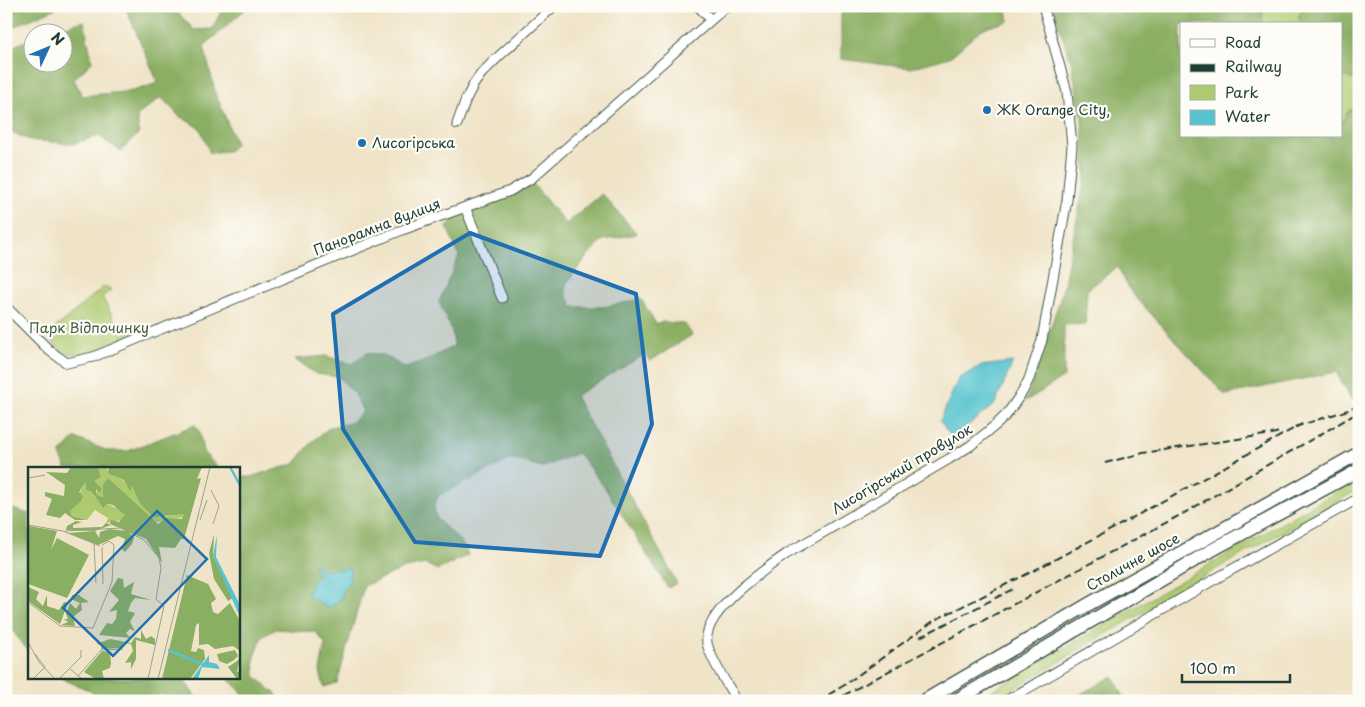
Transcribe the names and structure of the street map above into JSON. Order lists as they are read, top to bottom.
{
  "streets": {
    "highway": ["Столичне шосе"],
    "street": ["Панорамна вулиця", "Лисогірський провулок"]
  },
  "parks": ["Парк Відпочинку"],
  "places": ["ЖК Orange City,", "Лисогірська"],
  "legend": [
    "Road",
    "Railway",
    "Park",
    "Water"
  ],
  "scale_bar": "100 m",
  "north": "top right"
}
